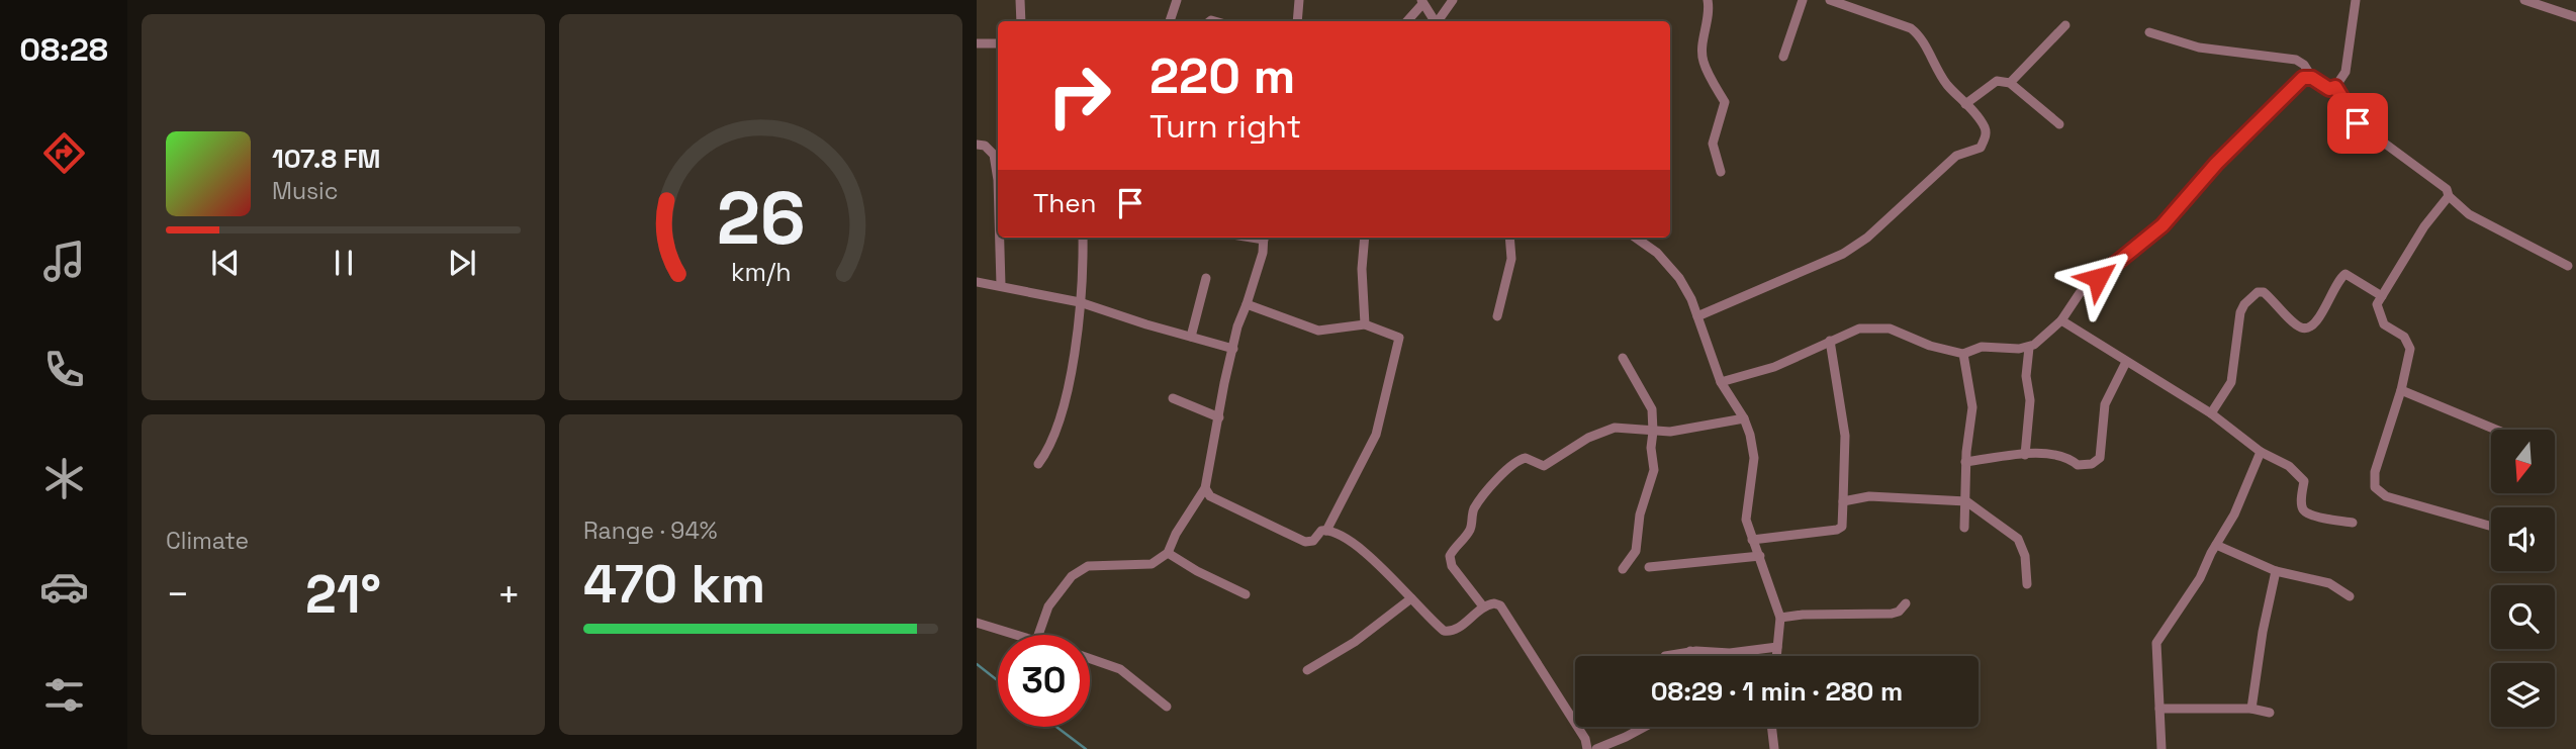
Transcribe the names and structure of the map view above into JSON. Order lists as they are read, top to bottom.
{
  "north": "bottom",
  "page": {
    "tabs": "08:28",
    "turn": ["220 m", "Turn right"],
    "song": ["107.8 FM", "Music"],
    "then": "Then",
    "tile": [
      "Climate",
      ["Range · 94%", "470 km"]
    ],
    "heat": ["−", "21°", "+"],
    "limit": "30",
    "trip": "08:29 · 1 min · 280 m",
    "gauge": ["26", "km/h"]
  }
}
